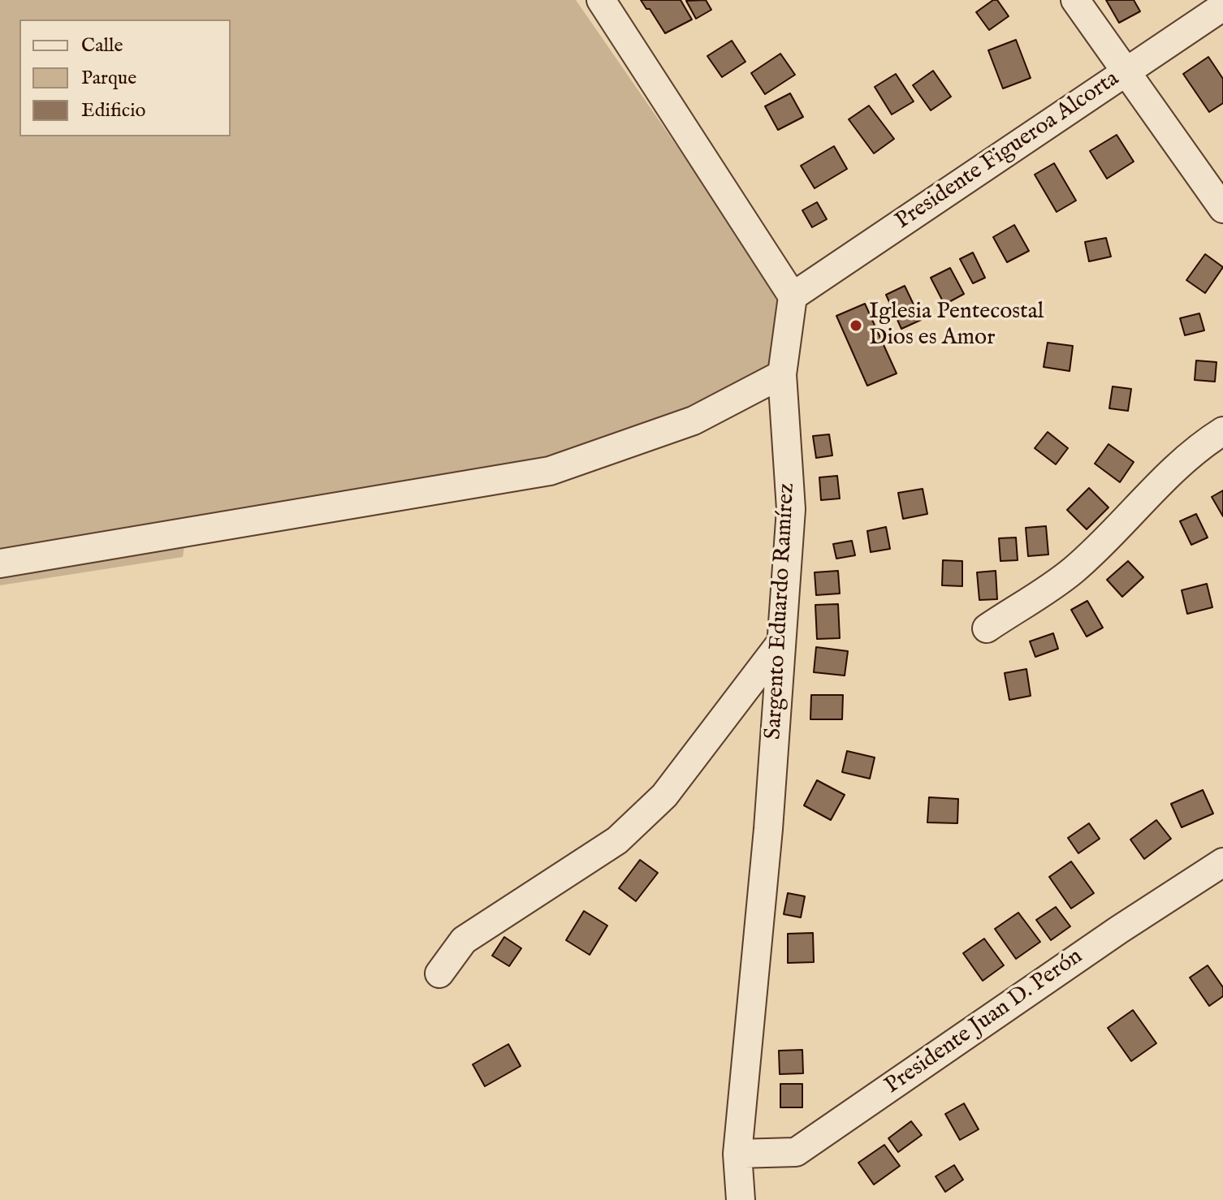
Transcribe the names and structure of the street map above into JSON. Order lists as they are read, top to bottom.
{
  "streets": {
    "street": ["Presidente Figueroa Alcorta", "Sargento Eduardo Ramírez", "Presidente Juan D. Perón"]
  },
  "crossings": [
    ["Presidente Figueroa Alcorta", "Sargento Eduardo Ramírez"],
    ["Sargento Eduardo Ramírez", "Presidente Juan D. Perón"]
  ],
  "places": ["Iglesia Pentecostal Dios es Amor"],
  "legend": ["Calle", "Parque", "Edificio"]
}
